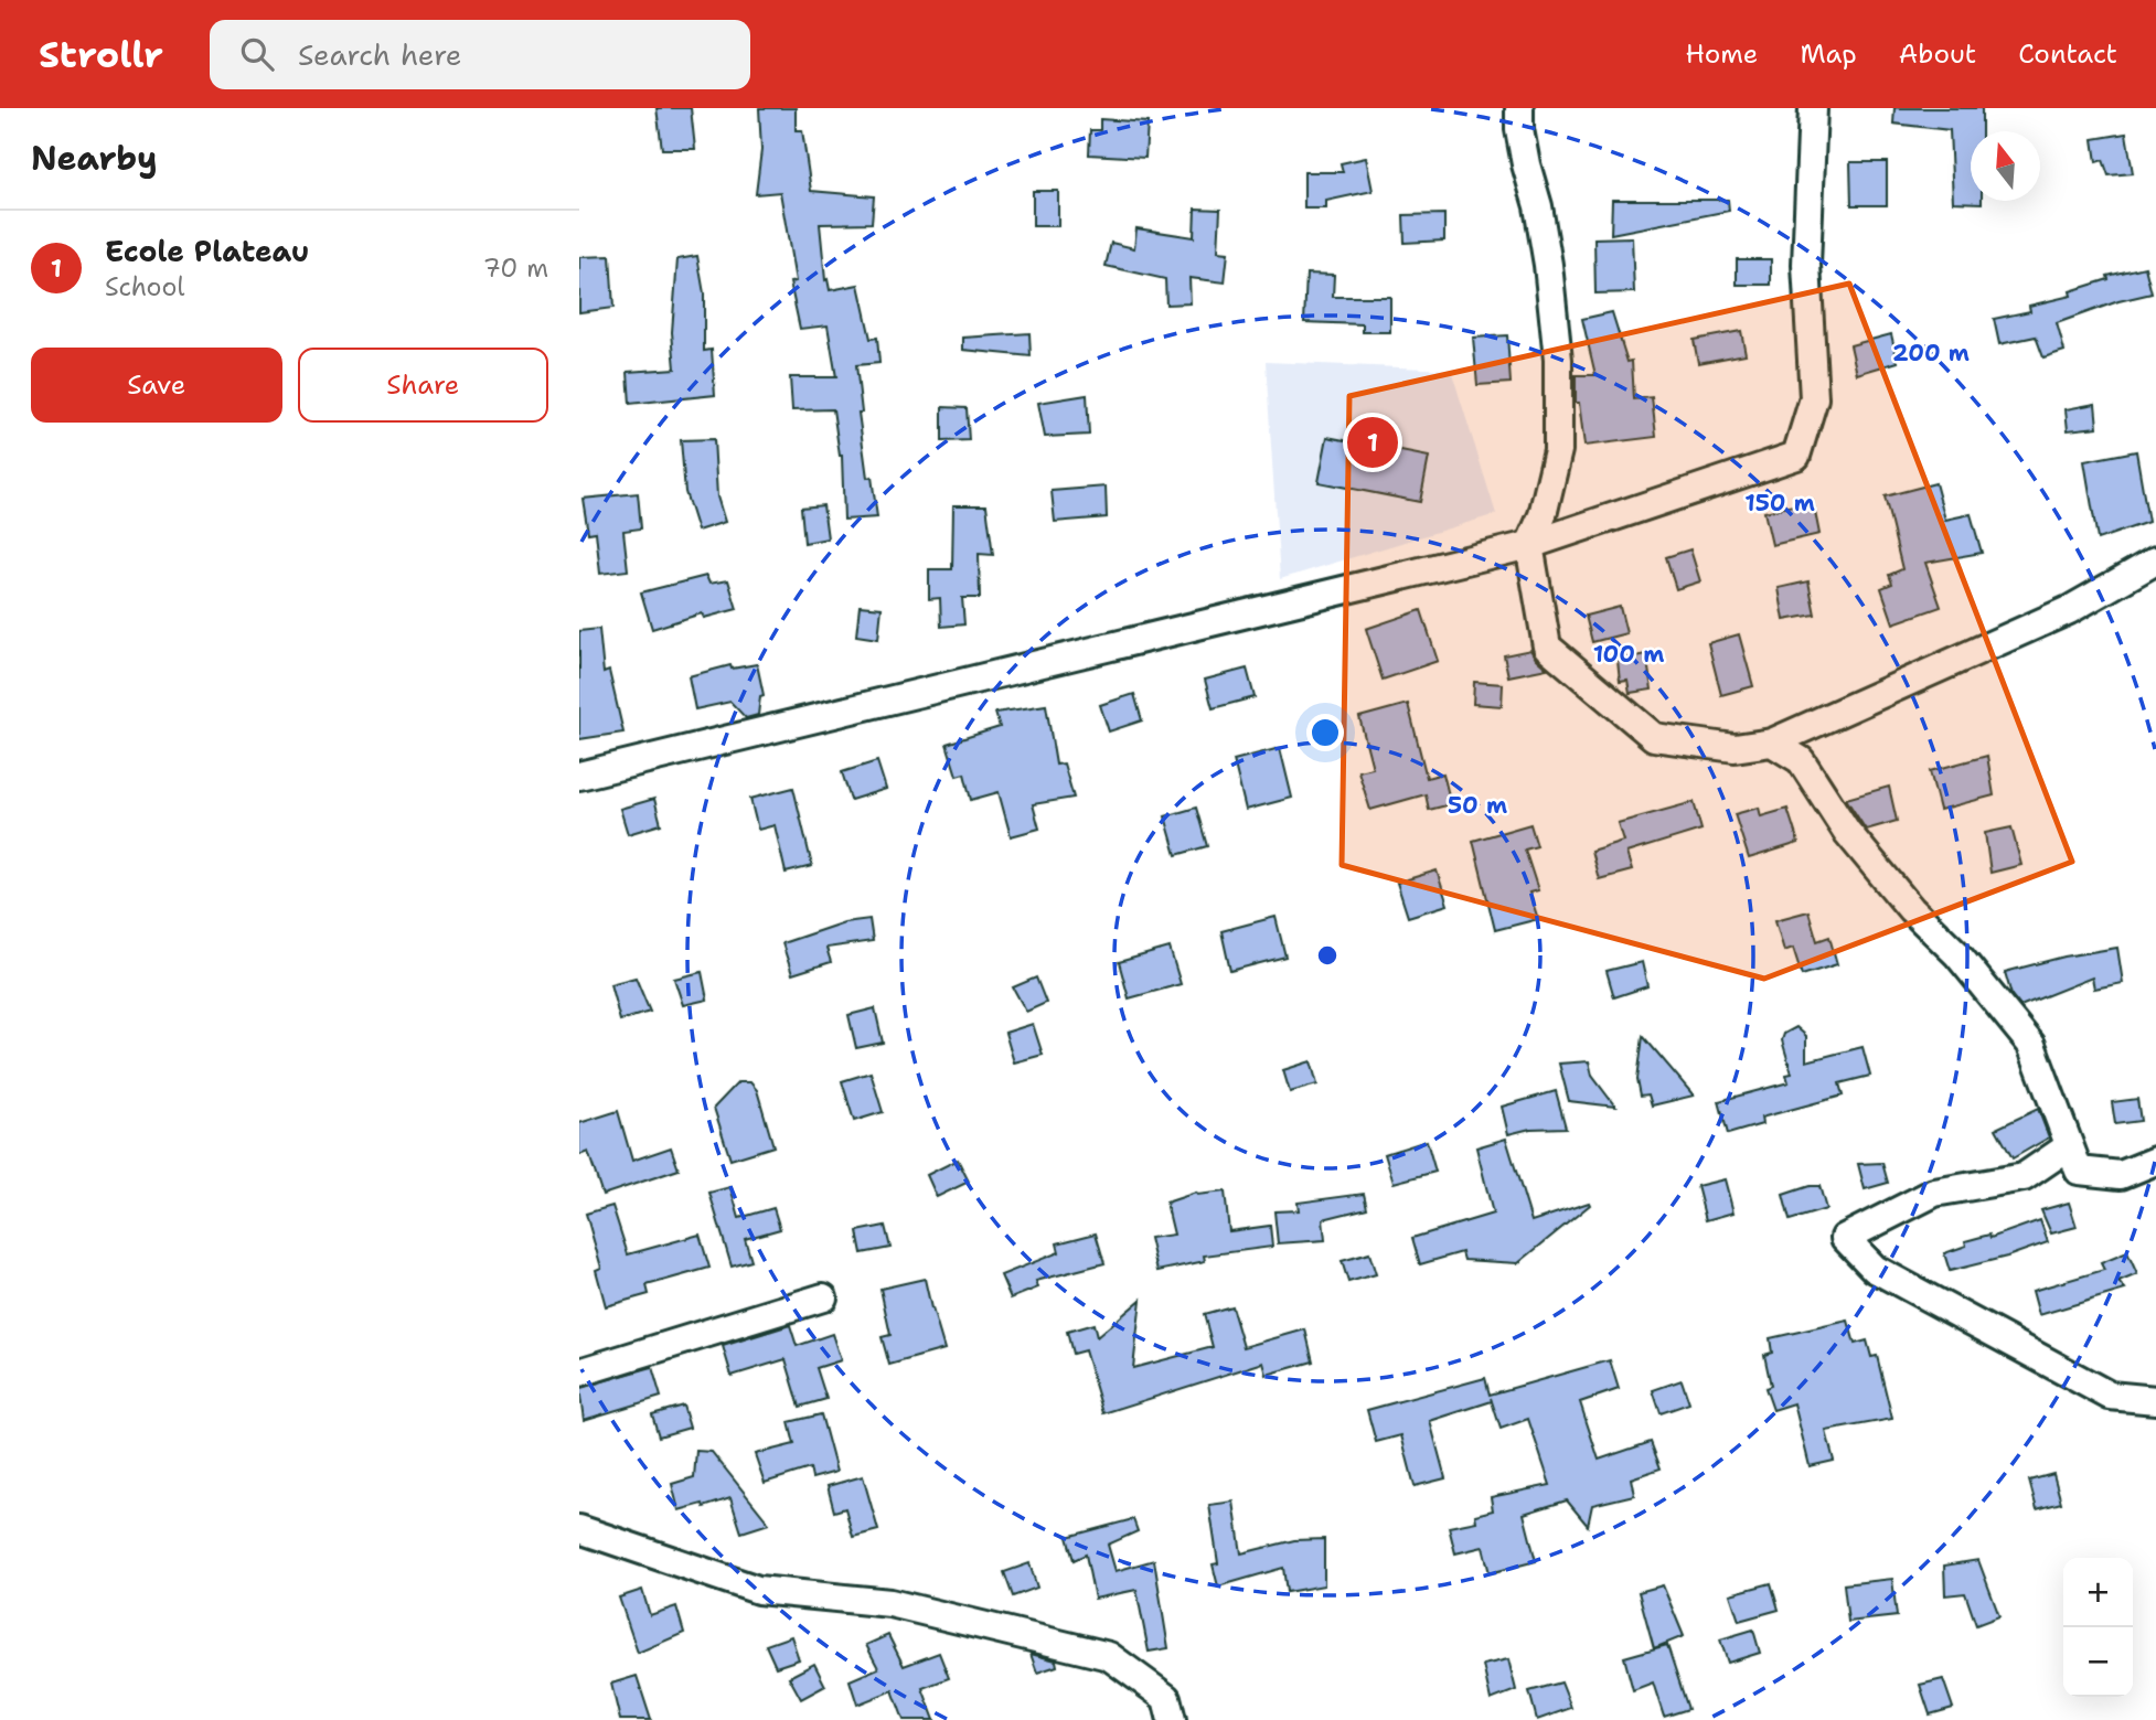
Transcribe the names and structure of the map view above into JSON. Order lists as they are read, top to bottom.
{
  "north": "top",
  "page": {
    "header": "Strollr",
    "search": "Search here",
    "nav": [
      "Home",
      "Map",
      "About",
      "Contact"
    ],
    "heading": "Nearby",
    "list": [
      {
        "mark": "1",
        "name": "Ecole Plateau",
        "note": "School",
        "value": "70 m"
      }
    ],
    "buttons": ["Save", "Share"],
    "pins": "1",
    "map_buttons": ["+", "−"]
  },
  "rings": [
    "200 m",
    "150 m",
    "100 m",
    "50 m"
  ]
}
